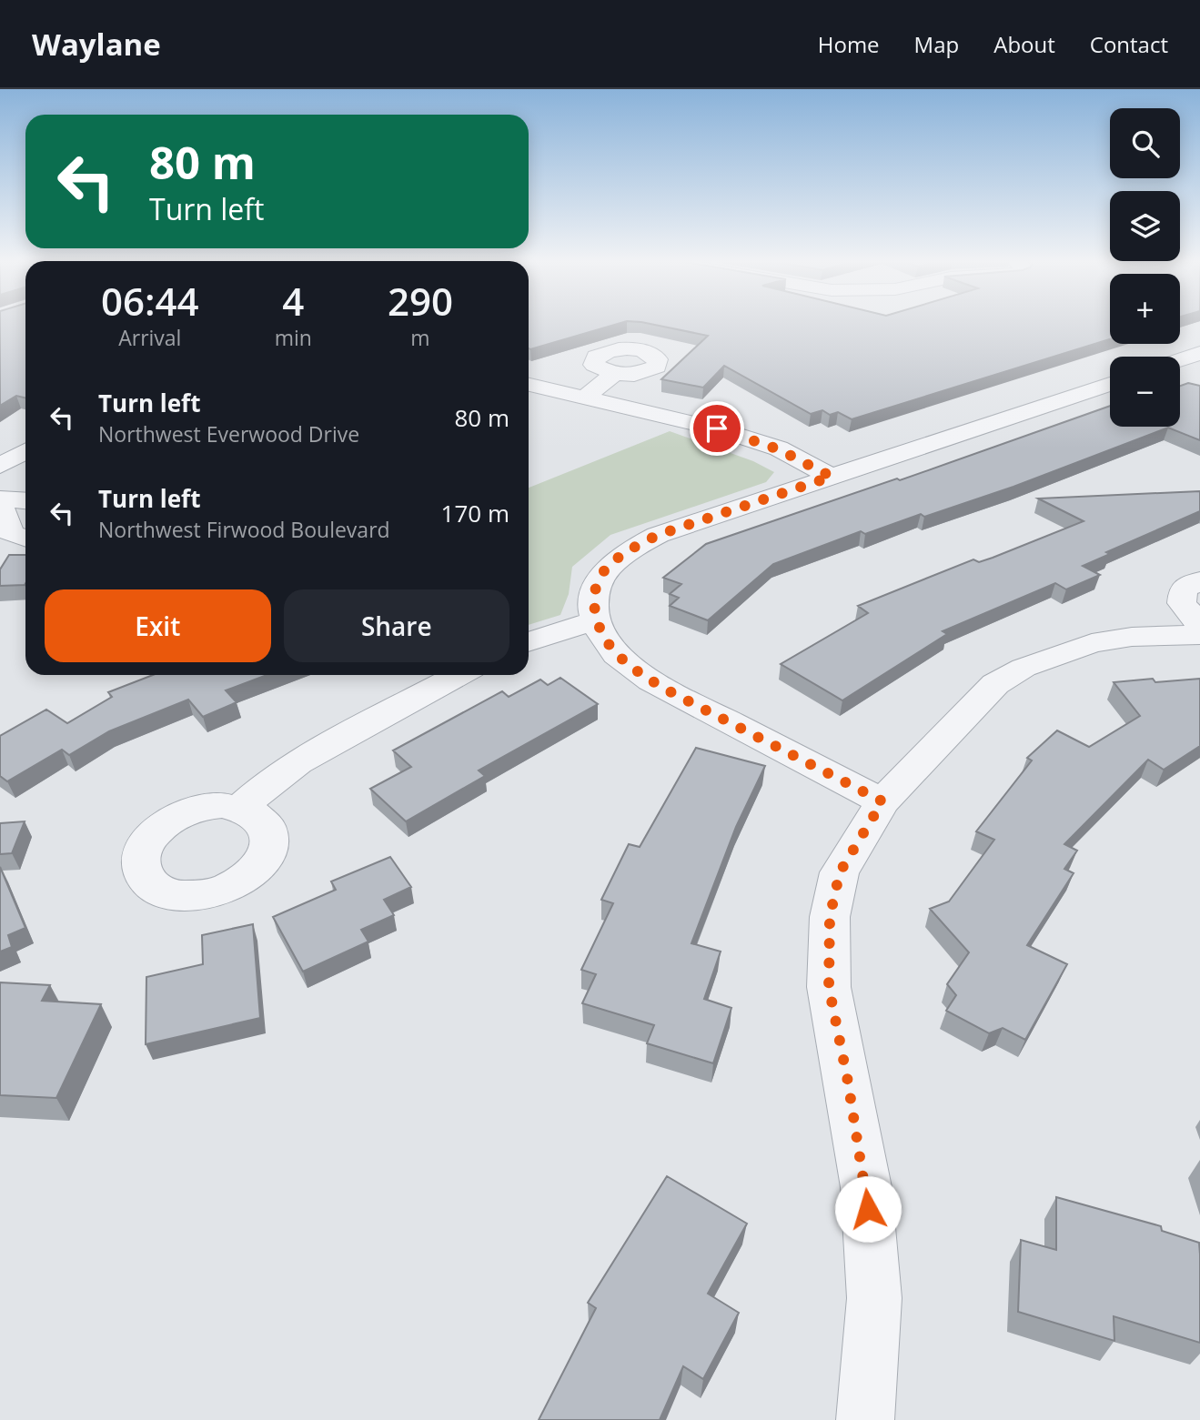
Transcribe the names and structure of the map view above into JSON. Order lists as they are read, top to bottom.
{
  "page": {
    "header": "Waylane",
    "nav": [
      "Home",
      "Map",
      "About",
      "Contact"
    ],
    "map_buttons": ["+", "−"],
    "turn": ["80 m", "Turn left"],
    "eta": [
      "06:44",
      "Arrival",
      "4",
      "min",
      "290",
      "m"
    ],
    "list": [
      {
        "name": "Turn left",
        "note": "Northwest Everwood Drive",
        "value": "80 m"
      },
      {
        "name": "Turn left",
        "note": "Northwest Firwood Boulevard",
        "value": "170 m"
      }
    ],
    "buttons": ["Exit", "Share"]
  }
}
